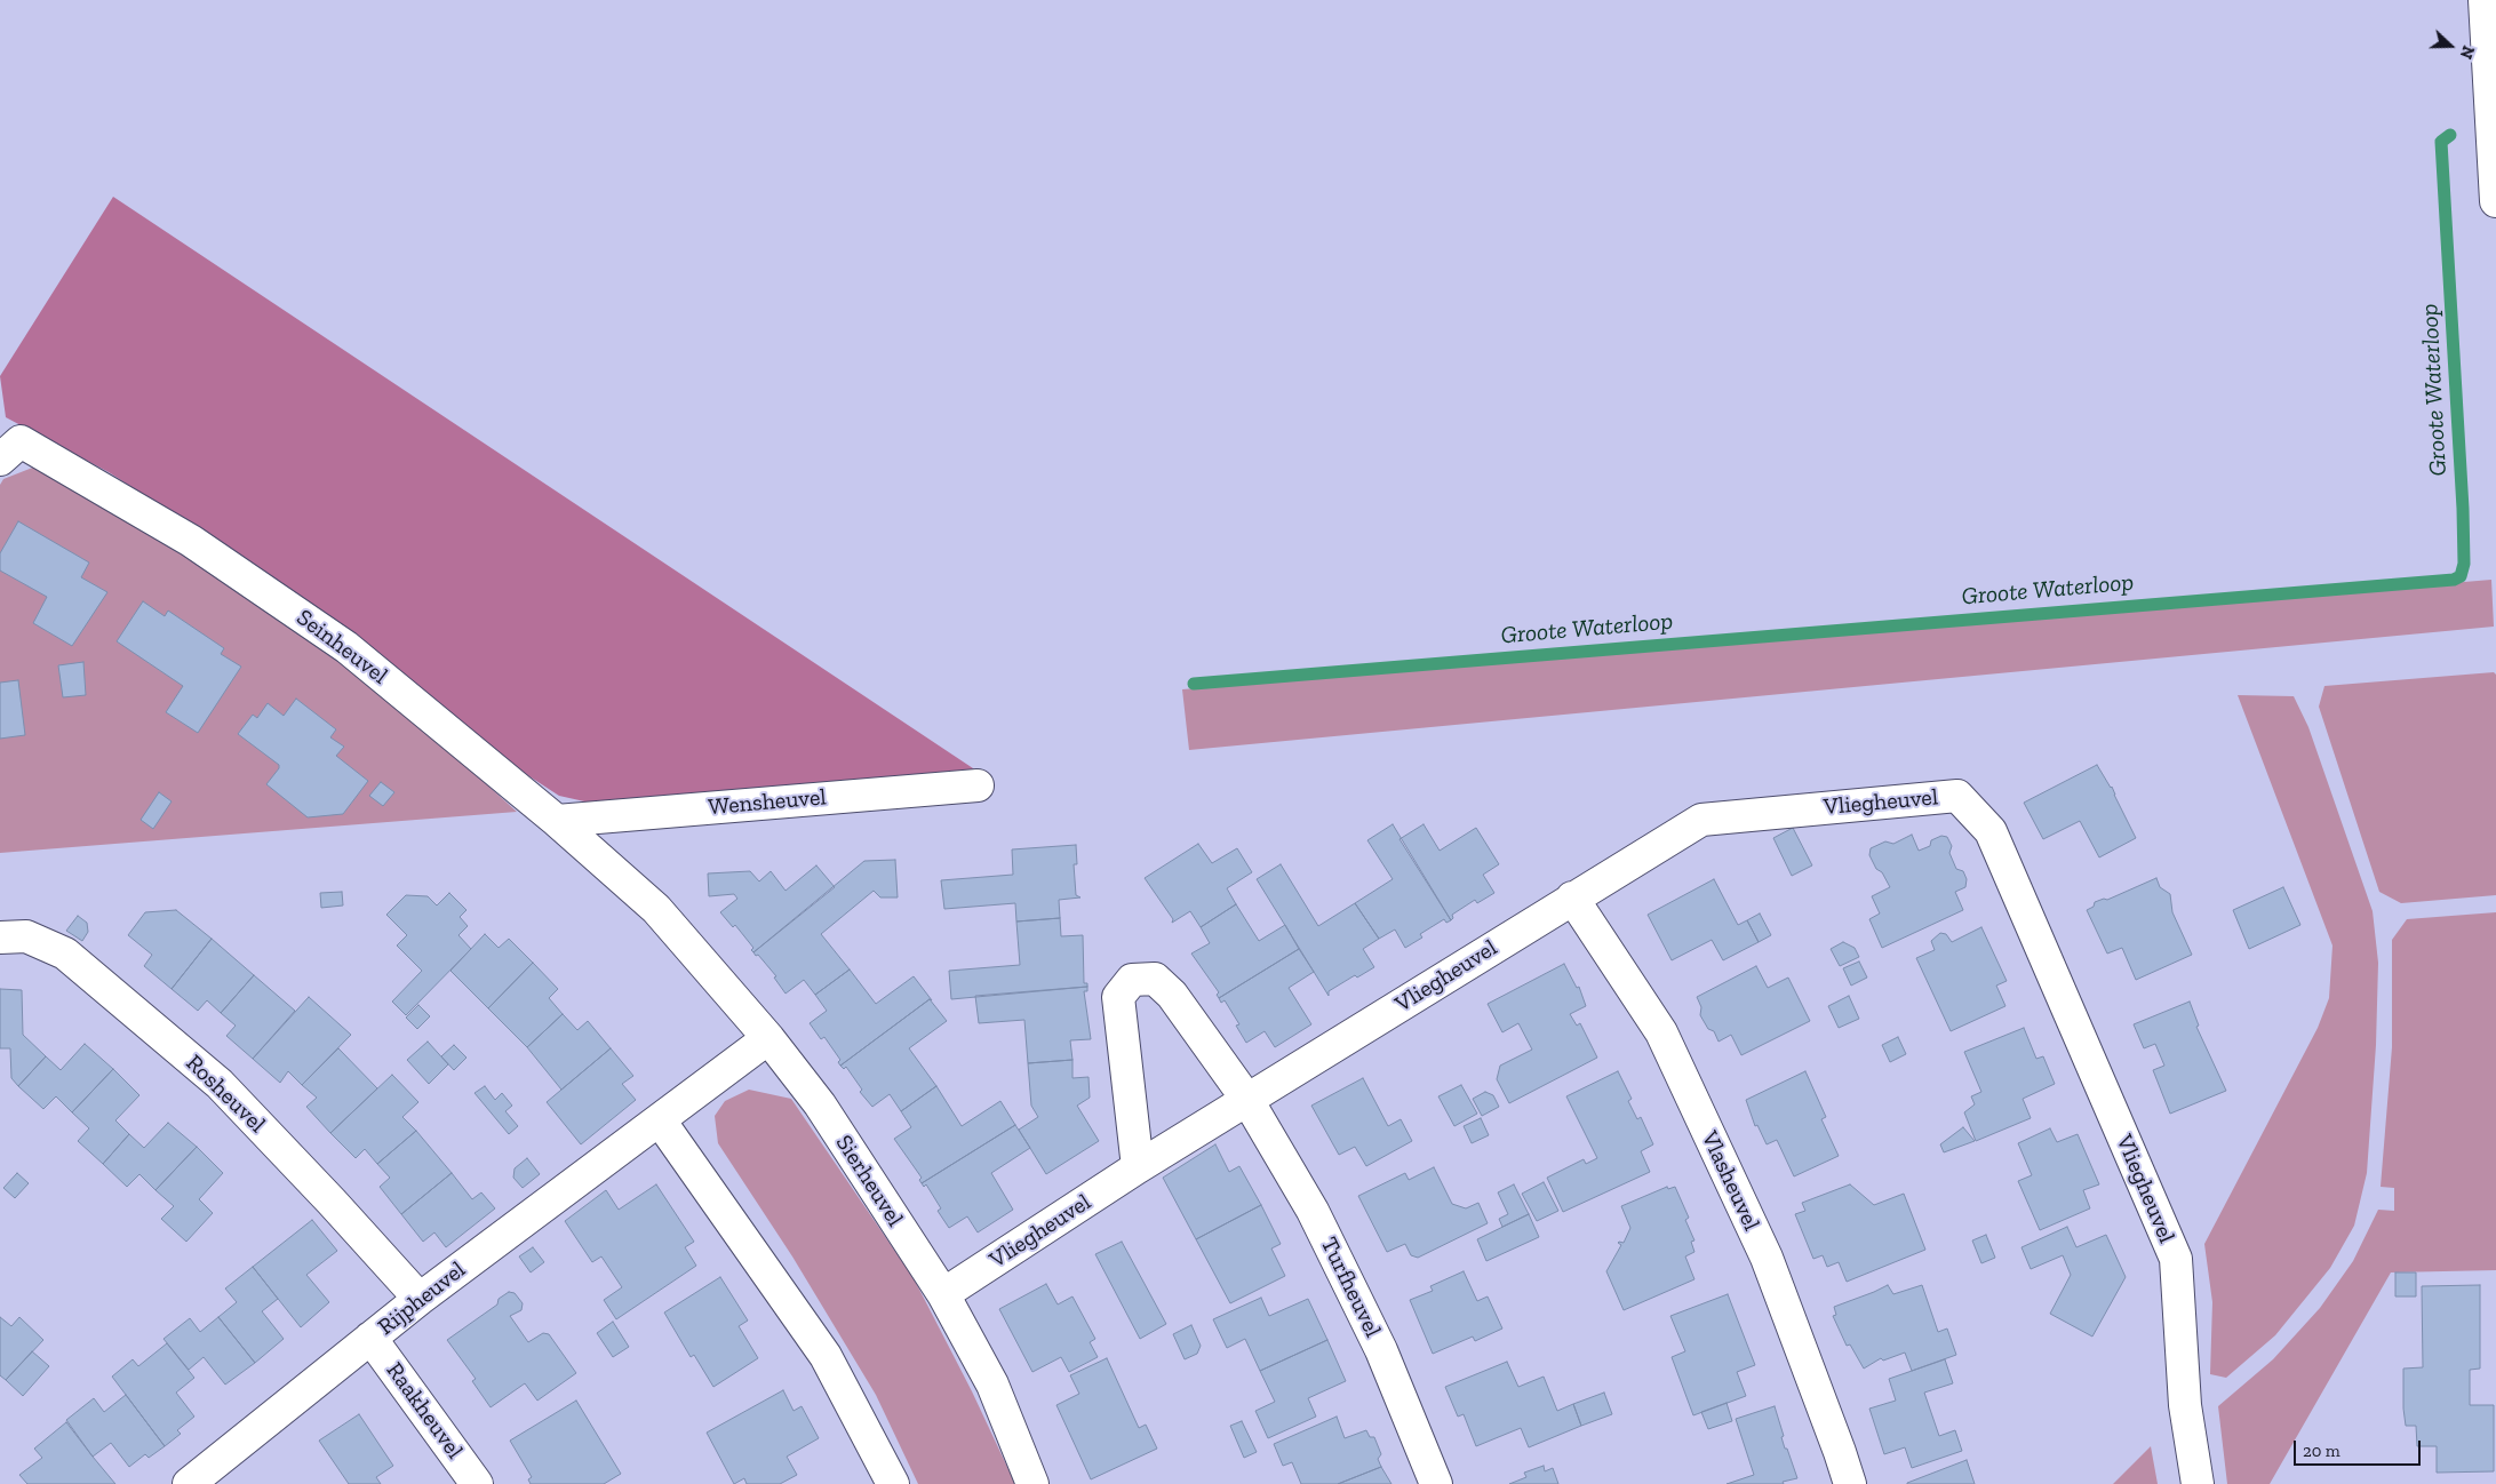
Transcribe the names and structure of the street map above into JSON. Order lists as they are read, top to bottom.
{
  "streets": {
    "street": [
      "Seinheuvel",
      "Wensheuvel",
      "Vliegheuvel",
      "Rosheuvel",
      "Sierheuvel",
      "Vlasheuvel",
      "Turfheuvel",
      "Rijpheuvel",
      "Raakheuvel"
    ]
  },
  "crossings": [
    ["Seinheuvel", "Wensheuvel"],
    ["Seinheuvel", "Sierheuvel"],
    ["Vliegheuvel", "Sierheuvel"],
    ["Vliegheuvel", "Vlasheuvel"],
    ["Vliegheuvel", "Turfheuvel"],
    ["Rosheuvel", "Rijpheuvel"],
    ["Sierheuvel", "Rijpheuvel"],
    ["Rijpheuvel", "Raakheuvel"]
  ],
  "water": ["Groote Waterloop"],
  "scale_bar": "20 m",
  "north": "right"
}
